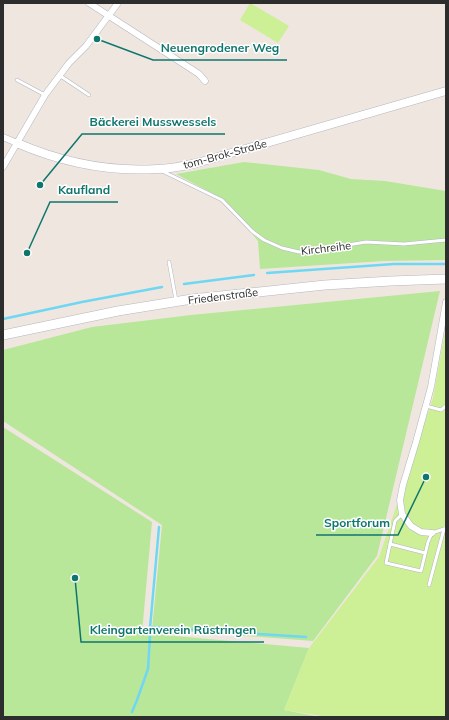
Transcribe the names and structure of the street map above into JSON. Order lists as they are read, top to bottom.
{
  "streets": {
    "main road": ["Friedenstraße"],
    "street": ["tom-Brok-Straße"],
    "lane": ["Kirchreihe"]
  },
  "crossings": [
    ["tom-Brok-Straße", "Kirchreihe"]
  ],
  "places": [
    "Neuengrodener Weg",
    "Bäckerei Musswessels",
    "Kaufland",
    "Sportforum",
    "Kleingartenverein Rüstringen"
  ]
}
